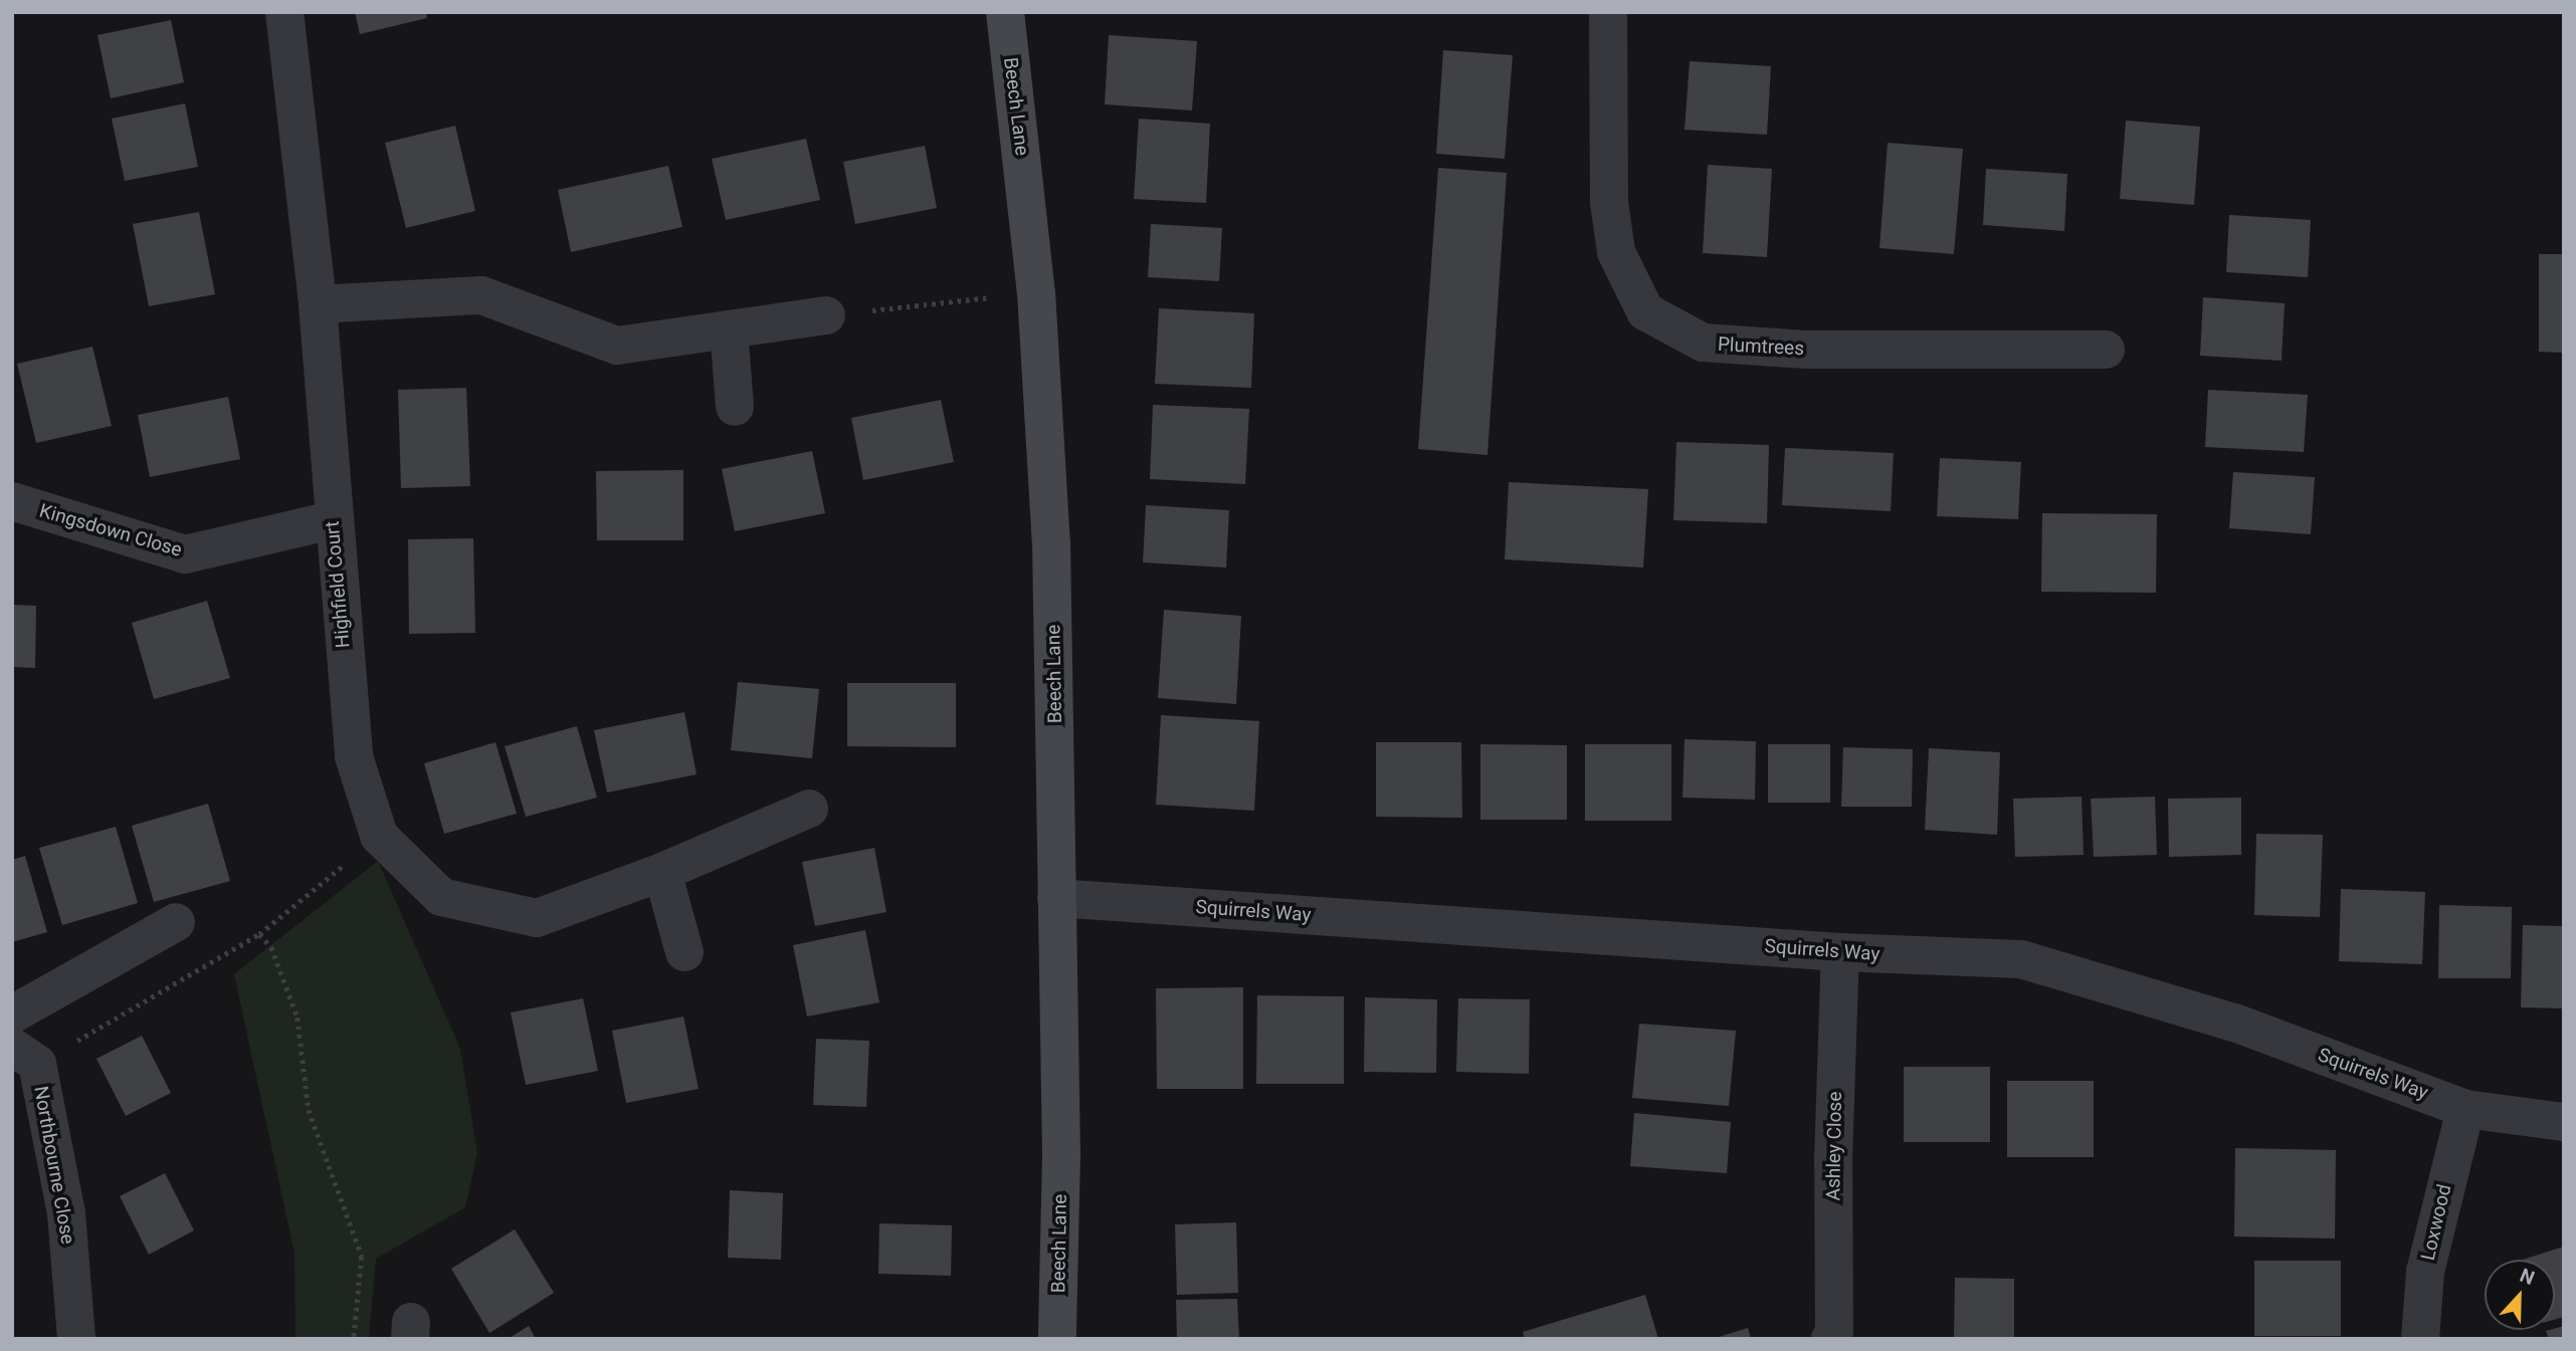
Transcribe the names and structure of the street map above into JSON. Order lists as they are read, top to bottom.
{
  "streets": {
    "street": [
      "Beech Lane",
      "Plumtrees",
      "Kingsdown Close",
      "Highfield Court",
      "Squirrels Way",
      "Ashley Close",
      "Northbourne Close",
      "Loxwood"
    ]
  },
  "crossings": [
    ["Beech Lane", "Squirrels Way"],
    ["Kingsdown Close", "Highfield Court"],
    ["Squirrels Way", "Ashley Close"],
    ["Squirrels Way", "Loxwood"]
  ],
  "north": "top"
}
